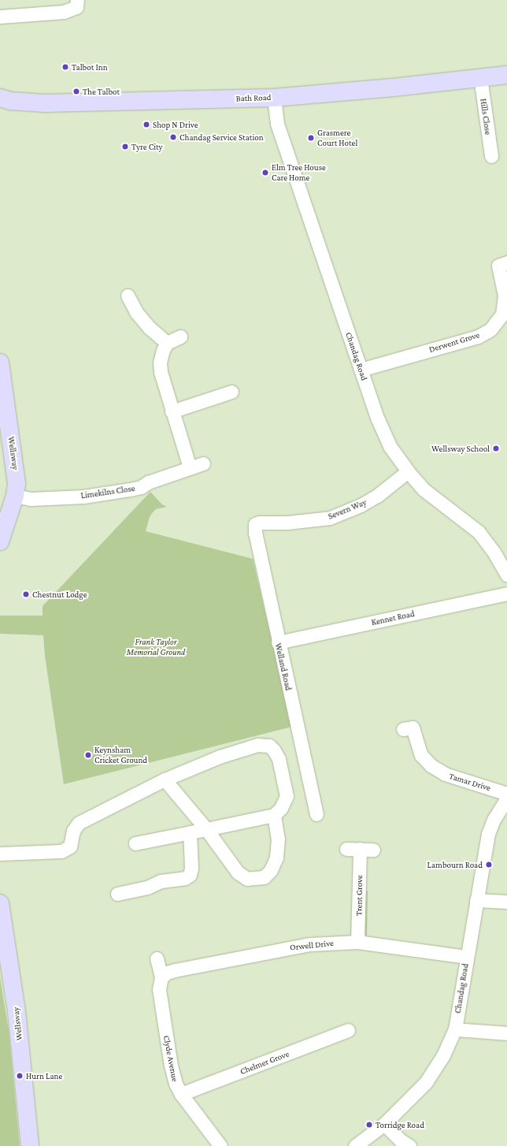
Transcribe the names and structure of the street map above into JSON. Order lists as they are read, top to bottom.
{
  "streets": {
    "main road": ["Bath Road", "Wellsway"],
    "street": [
      "Hills Close",
      "Derwent Grove",
      "Chandag Road",
      "Limekilns Close",
      "Severn Way",
      "Kennet Road",
      "Welland Road",
      "Tamar Drive",
      "Trent Grove",
      "Orwell Drive",
      "Clyde Avenue",
      "Chelmer Grove"
    ]
  },
  "crossings": [
    ["Bath Road", "Hills Close"],
    ["Bath Road", "Chandag Road"],
    ["Derwent Grove", "Chandag Road"],
    ["Chandag Road", "Severn Way"],
    ["Chandag Road", "Orwell Drive"],
    ["Wellsway", "Limekilns Close"],
    ["Severn Way", "Welland Road"],
    ["Kennet Road", "Welland Road"],
    ["Trent Grove", "Orwell Drive"],
    ["Orwell Drive", "Clyde Avenue"],
    ["Clyde Avenue", "Chelmer Grove"]
  ],
  "parks": ["Frank Taylor Memorial Ground"],
  "places": [
    "Talbot Inn",
    "The Talbot",
    "Shop N Drive",
    "Chandag Service Station",
    "Grasmere Court Hotel",
    "Tyre City",
    "Elm Tree House Care Home",
    "Wellsway School",
    "Chestnut Lodge",
    "Keynsham Cricket Ground",
    "Lambourn Road",
    "Hurn Lane",
    "Torridge Road"
  ]
}
